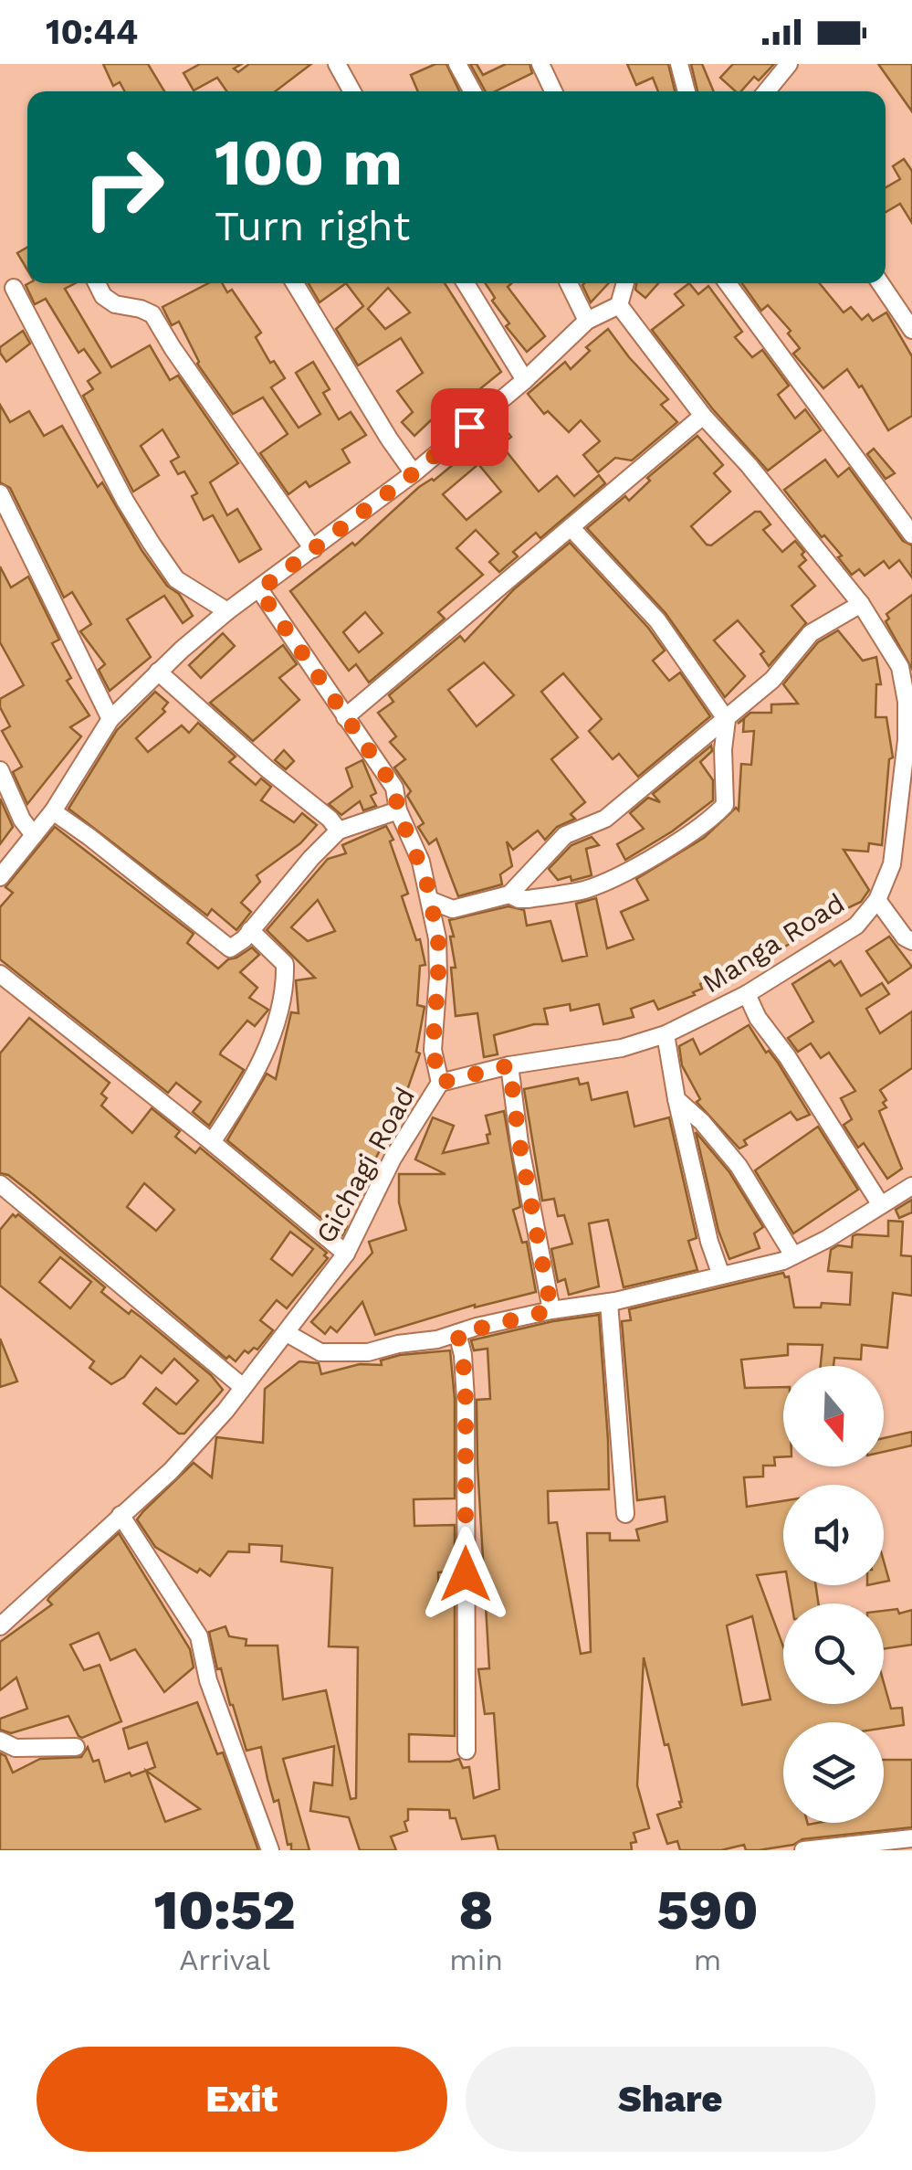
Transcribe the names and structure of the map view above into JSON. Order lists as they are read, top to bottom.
{
  "streets": {
    "street": ["Manga Road", "Gichagi Road"]
  },
  "crossings": [
    ["Manga Road", "Gichagi Road"]
  ],
  "north": "bottom",
  "page": {
    "status": "10:44",
    "turn": ["100 m", "Turn right"],
    "eta": [
      "10:52",
      "Arrival",
      "8",
      "min",
      "590",
      "m"
    ],
    "buttons": ["Exit", "Share"]
  }
}
